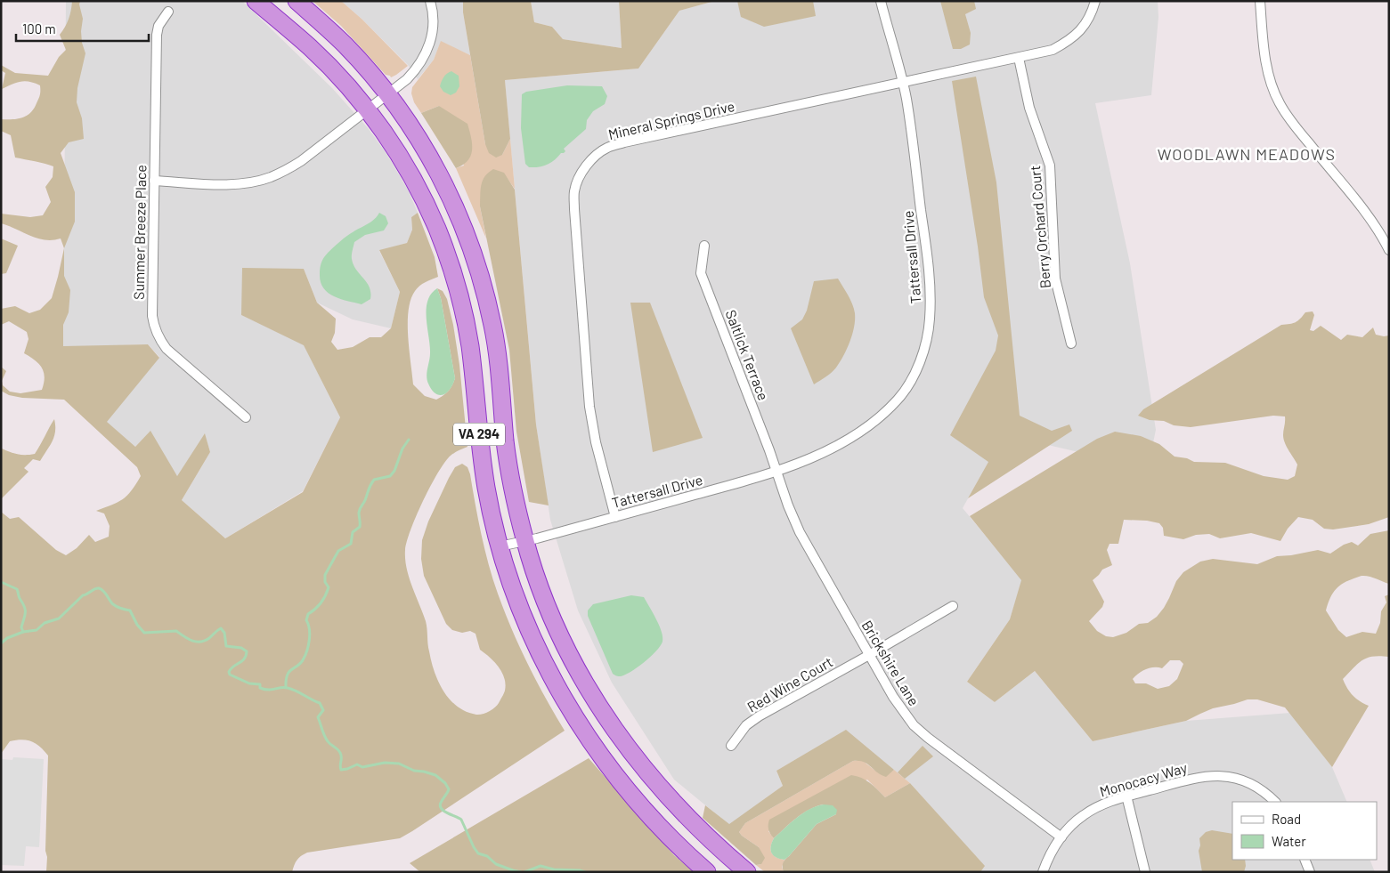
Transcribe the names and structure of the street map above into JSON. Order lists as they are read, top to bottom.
{
  "streets": {
    "highway": ["VA 294"],
    "street": [
      "Mineral Springs Drive",
      "Berry Orchard Court",
      "Summer Breeze Place",
      "Tattersall Drive",
      "Saltlick Terrace",
      "Brickshire Lane",
      "Red Wine Court",
      "Monocacy Way"
    ]
  },
  "crossings": [
    ["Mineral Springs Drive", "Berry Orchard Court"],
    ["Mineral Springs Drive", "Tattersall Drive"],
    ["Tattersall Drive", "Saltlick Terrace"],
    ["Tattersall Drive", "VA 294"],
    ["Tattersall Drive", "Brickshire Lane"],
    ["Saltlick Terrace", "Brickshire Lane"],
    ["Brickshire Lane", "Red Wine Court"],
    ["Brickshire Lane", "Monocacy Way"]
  ],
  "districts": ["WOODLAWN MEADOWS"],
  "legend": ["Road", "Water"],
  "scale_bar": "100 m"
}
